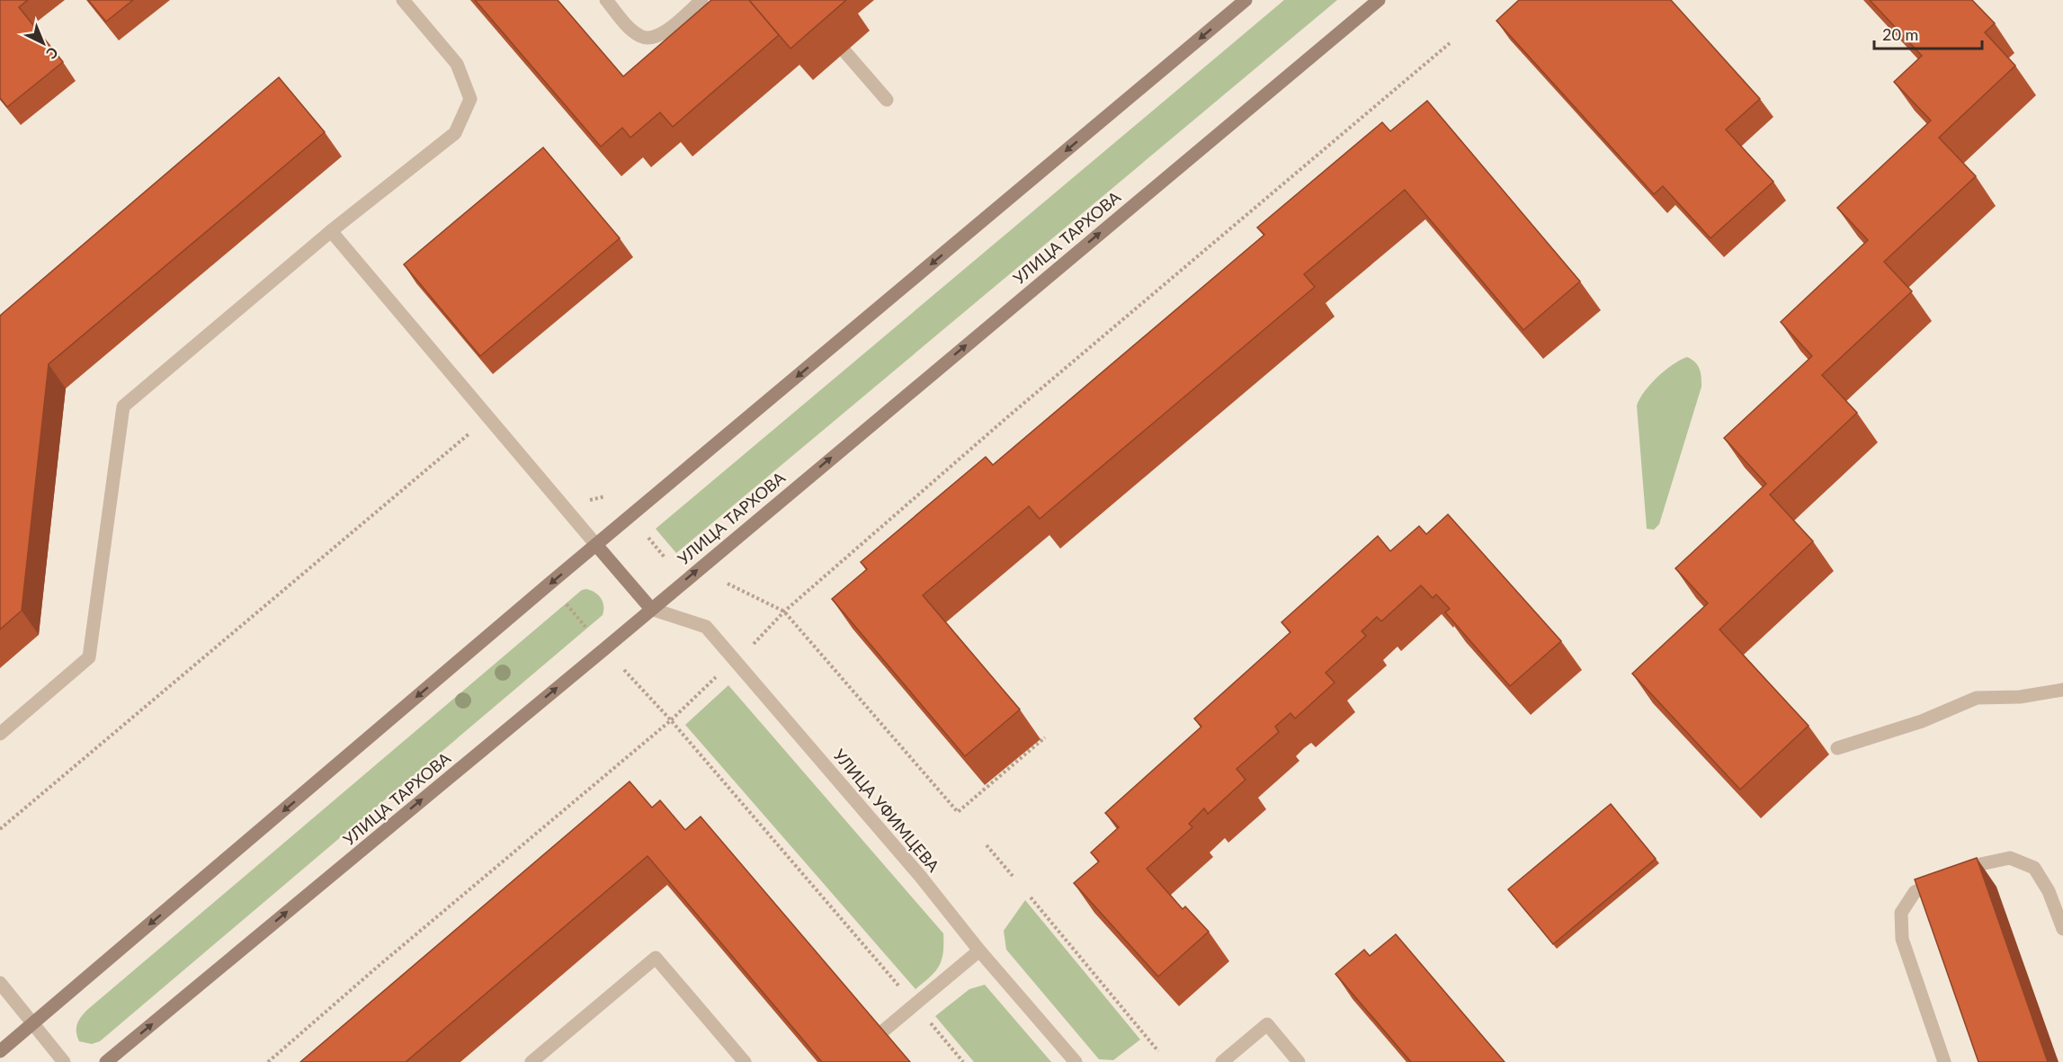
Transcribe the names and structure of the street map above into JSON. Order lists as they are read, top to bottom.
{
  "streets": {
    "main road": ["УЛИЦА ТАРХОВА"],
    "street": ["УЛИЦА УФИМЦЕВА"]
  },
  "crossings": [
    ["УЛИЦА ТАРХОВА", "УЛИЦА УФИМЦЕВА"]
  ],
  "scale_bar": "20 m",
  "north": "bottom right"
}
